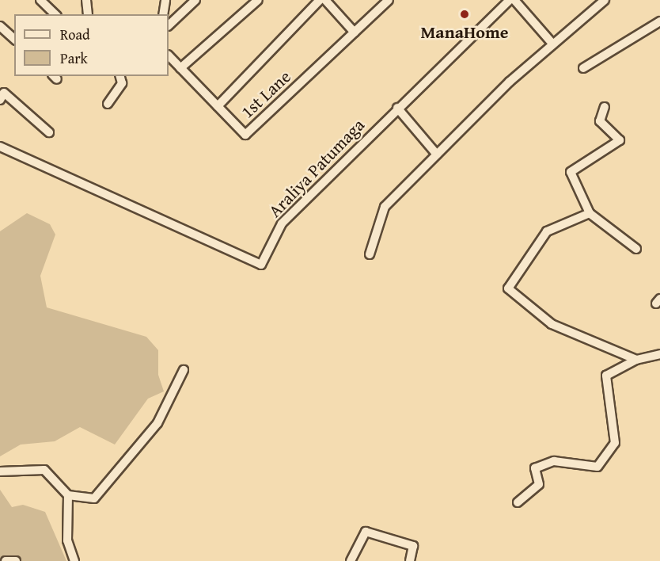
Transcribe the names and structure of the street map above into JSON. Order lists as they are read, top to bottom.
{
  "streets": {
    "street": ["1st Lane", "Araliya Patumaga"]
  },
  "places": ["ManaHome"],
  "legend": ["Road", "Park"]
}
